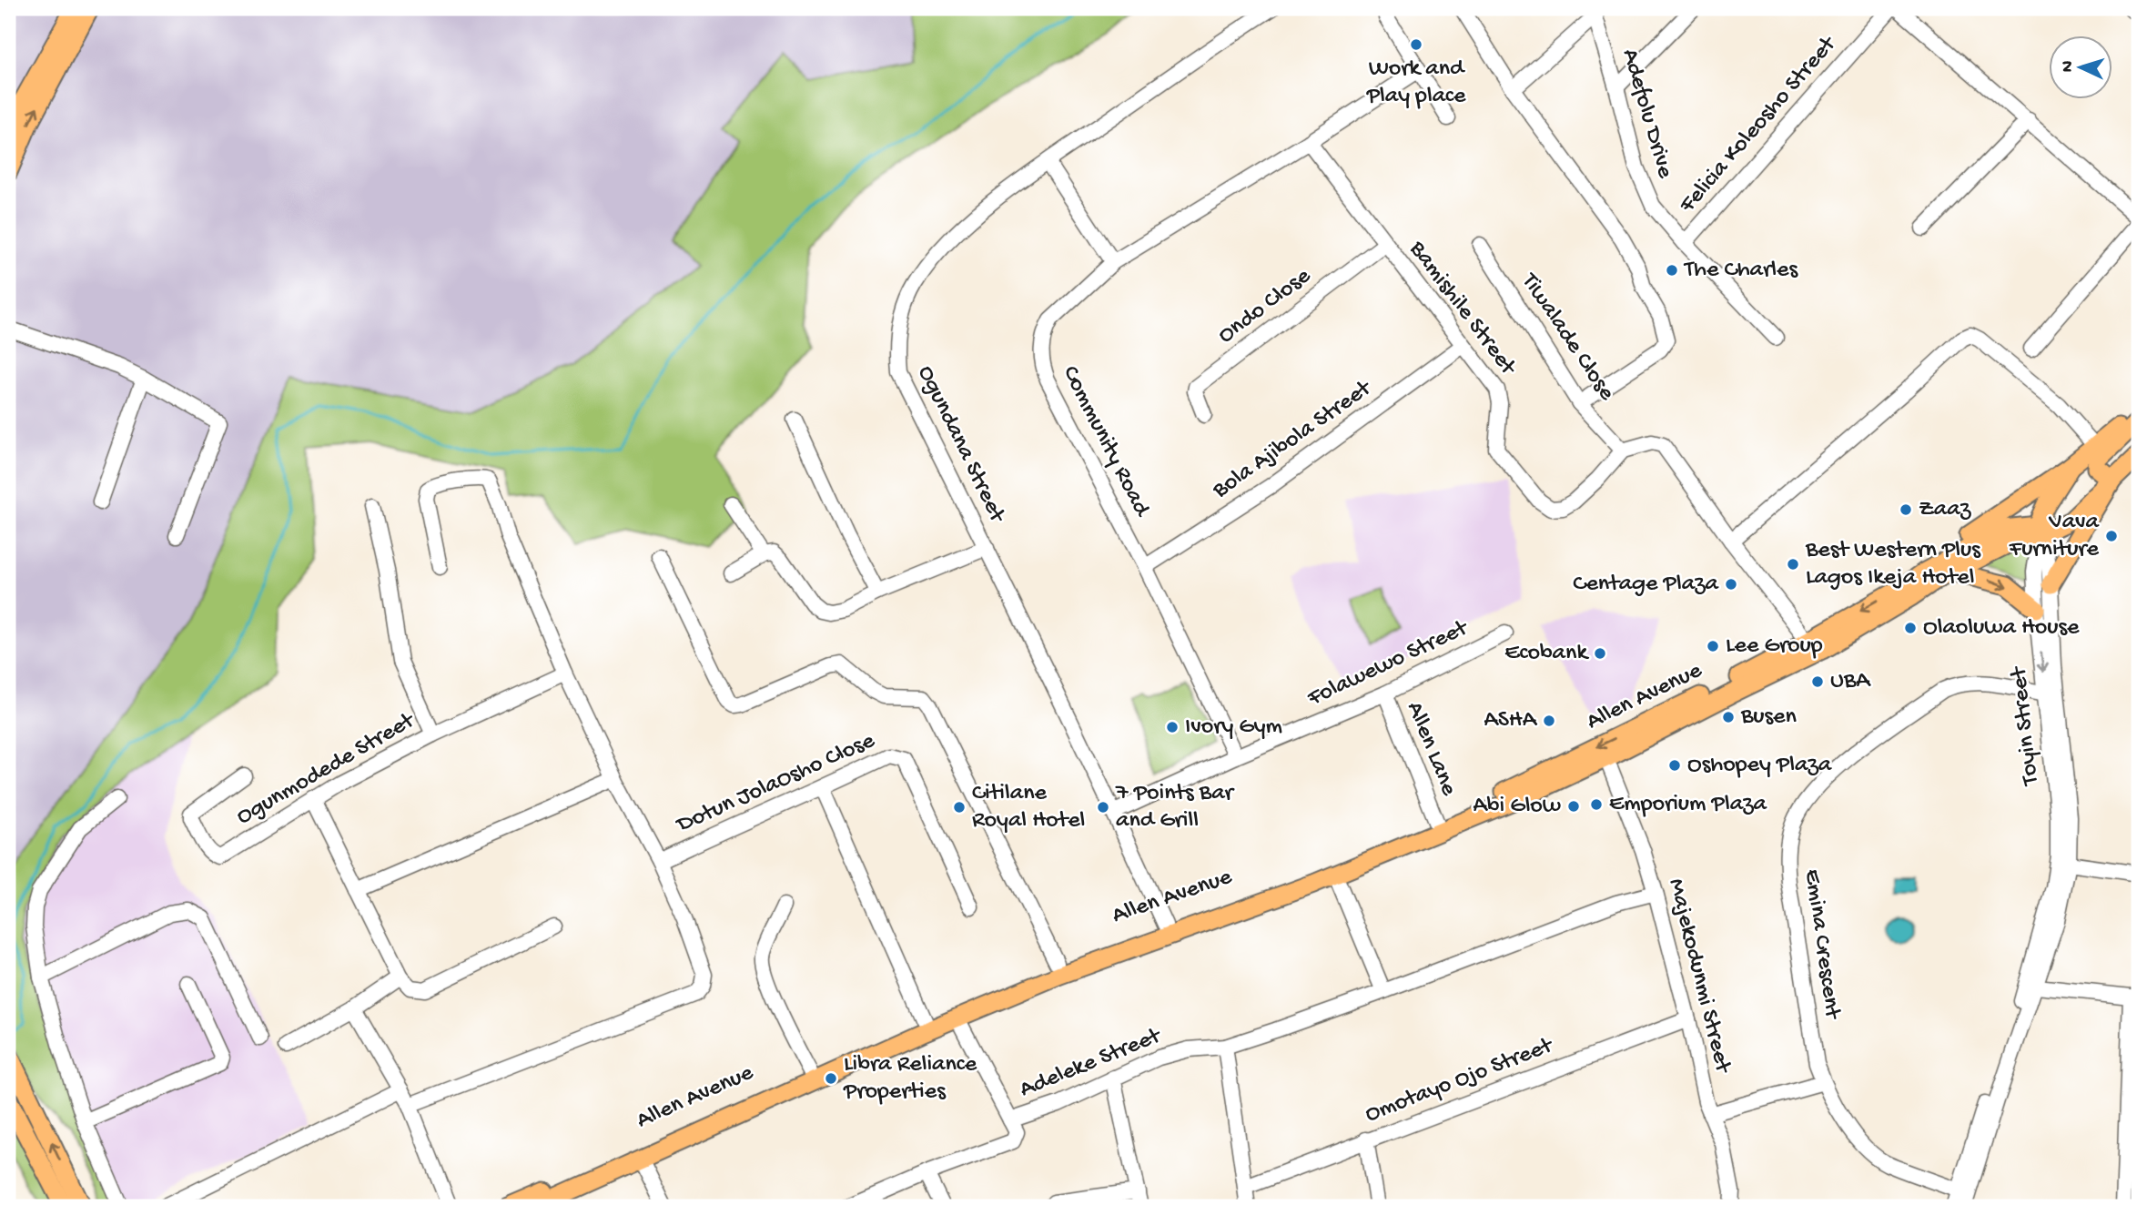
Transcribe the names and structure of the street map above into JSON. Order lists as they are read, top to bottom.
{
  "streets": {
    "main road": ["Allen Avenue"],
    "street": [
      "Adefolu Drive",
      "Felicia Koleosho Street",
      "Ondo Close",
      "Bamishile Street",
      "Tiwalade Close",
      "Bola Ajibola Street",
      "Community Road",
      "Ogundana Street",
      "Folawewo Street",
      "Toyin Street",
      "Allen Lane",
      "Ogunmodede Street",
      "Dotun JolaOsho Close",
      "Emina Crescent",
      "Majekodunmi Street",
      "Adeleke Street",
      "Omotayo Ojo Street"
    ]
  },
  "crossings": [
    ["Adefolu Drive", "Felicia Koleosho Street"],
    ["Ondo Close", "Bamishile Street"],
    ["Bamishile Street", "Tiwalade Close"],
    ["Bamishile Street", "Bola Ajibola Street"],
    ["Bamishile Street", "Community Road"],
    ["Bola Ajibola Street", "Community Road"],
    ["Community Road", "Folawewo Street"],
    ["Ogundana Street", "Folawewo Street"],
    ["Ogundana Street", "Allen Avenue"],
    ["Folawewo Street", "Allen Lane"],
    ["Allen Avenue", "Toyin Street"],
    ["Allen Avenue", "Allen Lane"],
    ["Allen Avenue", "Majekodunmi Street"],
    ["Toyin Street", "Emina Crescent"],
    ["Majekodunmi Street", "Adeleke Street"],
    ["Majekodunmi Street", "Omotayo Ojo Street"]
  ],
  "places": [
    "Work and Play place",
    "The Charles",
    "Zaaz",
    "Vava Furniture",
    "Best Western Plus Lagos Ikeja Hotel",
    "Centage Plaza",
    "Olaoluwa House",
    "Lee Group",
    "Ecobank",
    "UBA",
    "Busen",
    "ASHA",
    "Ivory Gym",
    "Oshopey Plaza",
    "Emporium Plaza",
    "Abi Glow",
    "Citilane Royal Hotel",
    "7 Points Bar and Grill",
    "Libra Reliance Properties"
  ],
  "north": "left"
}
